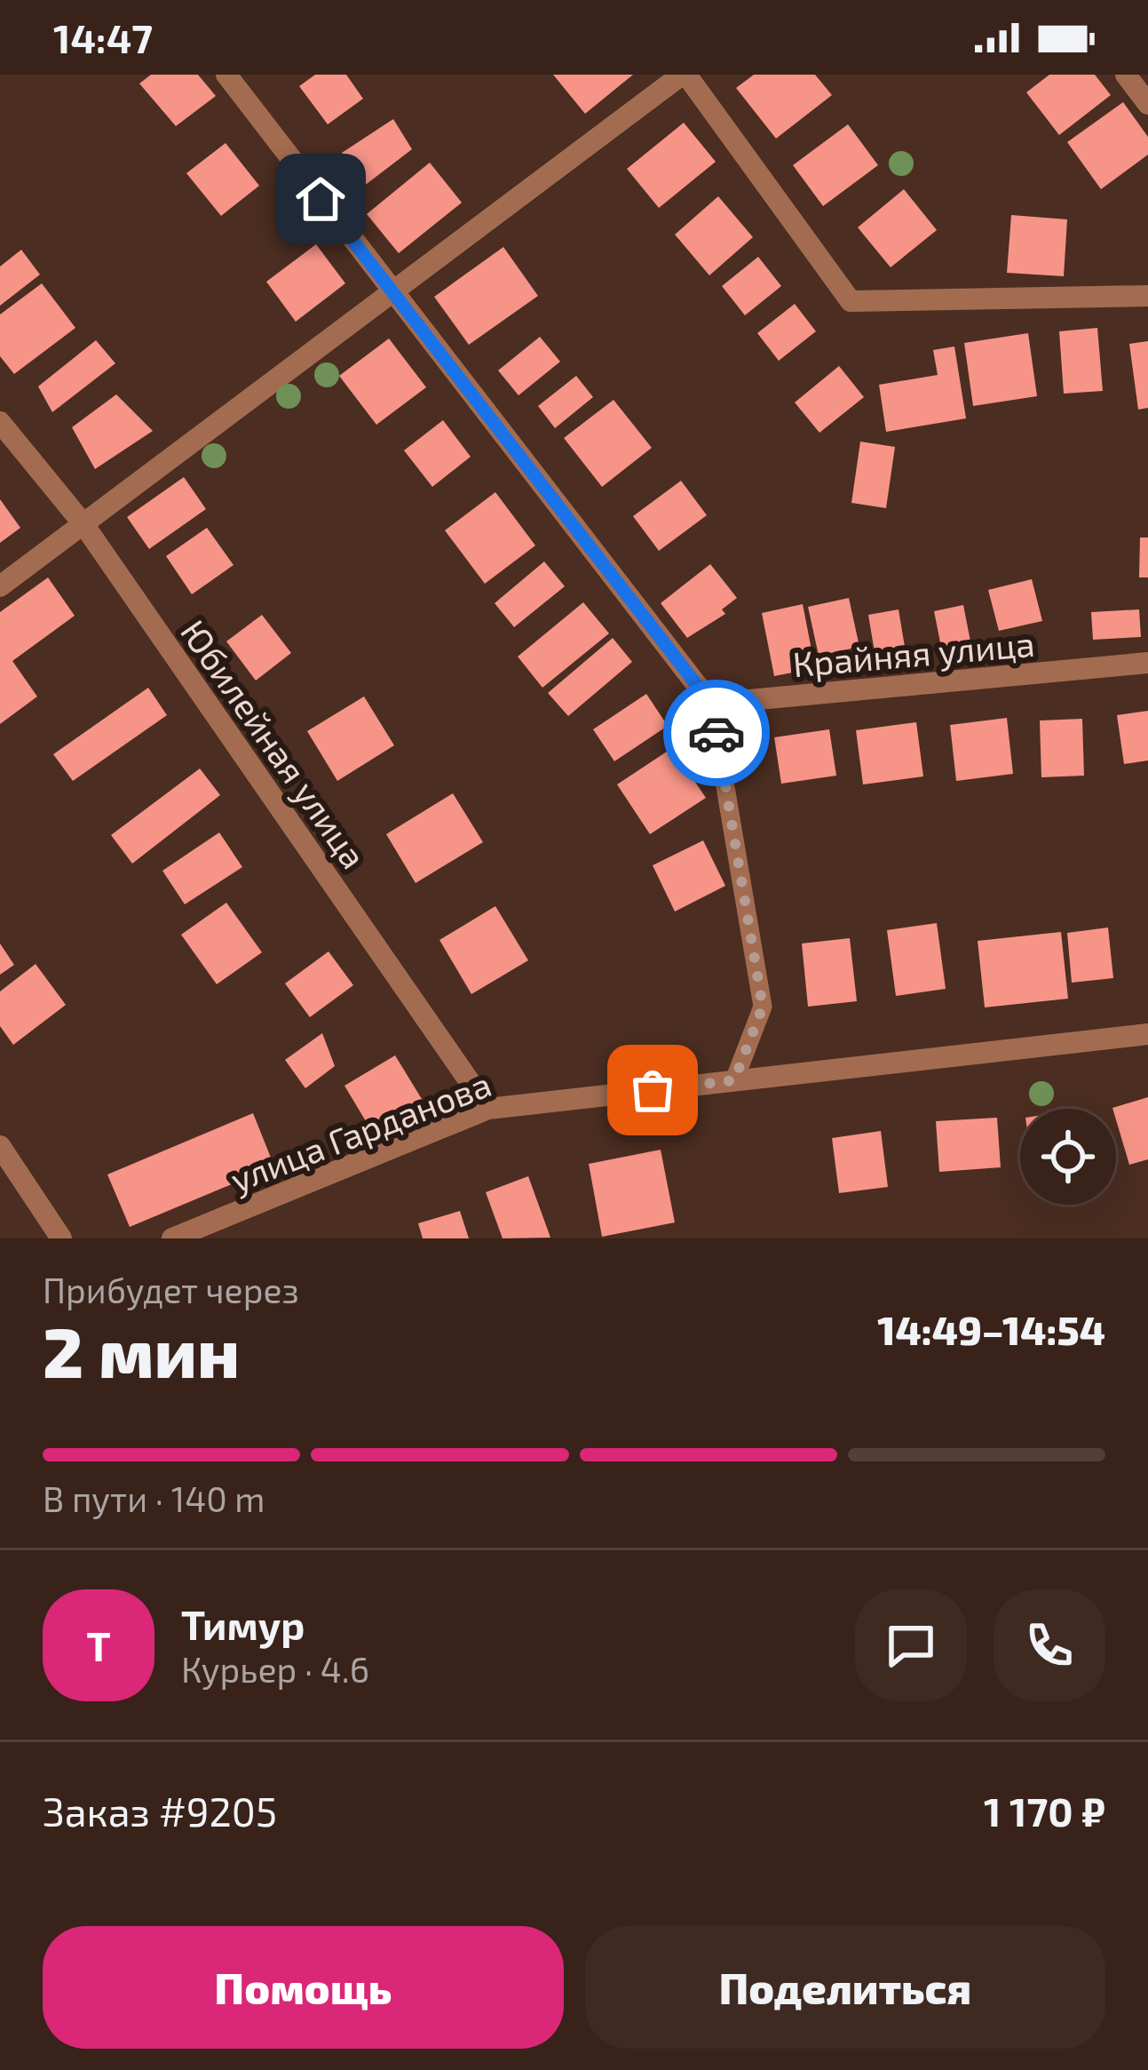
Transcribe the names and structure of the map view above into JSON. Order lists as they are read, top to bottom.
{
  "streets": {
    "street": ["Крайняя улица", "Юбилейная улица", "улица Гарданова"]
  },
  "crossings": [
    ["Юбилейная улица", "улица Гарданова"]
  ],
  "page": {
    "status": "14:47",
    "heading": ["2 мин", "Прибудет через", "14:49–14:54"],
    "panel": [
      "Тимур",
      "Курьер · 4.6",
      "Заказ #9205",
      "1 170 ₽"
    ],
    "bar": "В пути · 140 m",
    "round": "Т",
    "buttons": ["Помощь", "Поделиться"]
  }
}
